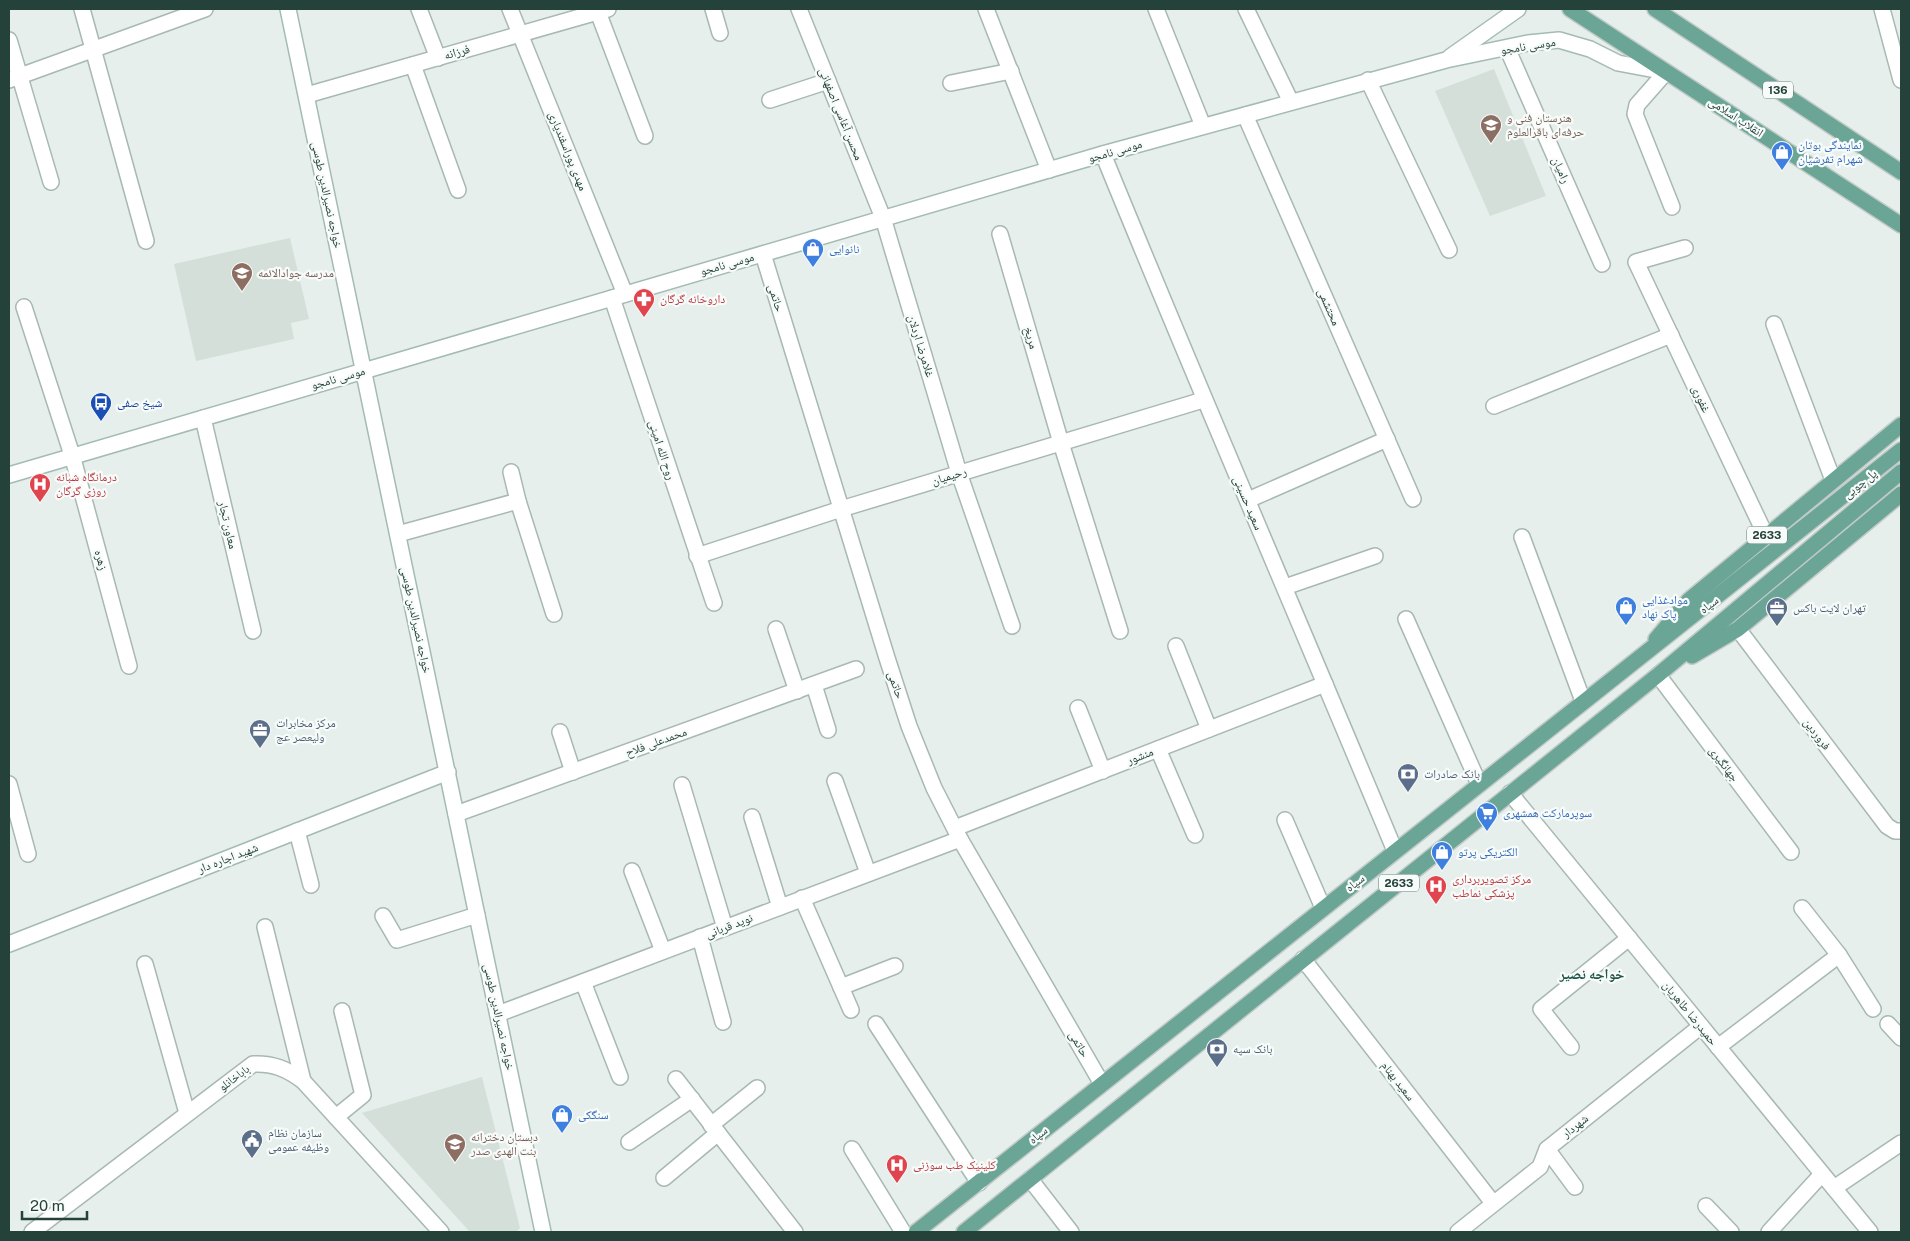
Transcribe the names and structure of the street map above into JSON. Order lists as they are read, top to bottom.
{
  "streets": {
    "main road": [
      "136",
      "انقلاب اسلامی",
      "پل چوبی",
      "2633",
      "سپاه"
    ],
    "street": [
      "موسی نامجو",
      "فرزانه",
      "محسن آغاسی اصفهانی",
      "مهدی پوراسفندیاری",
      "رامیان",
      "خواجه نصیرالدین طوسی",
      "حاتمی",
      "محتشمی",
      "مریخ",
      "غلامرضا اردلان",
      "غفوری",
      "روح الله امینی",
      "رحیمیان",
      "سعید حسینی",
      "معاون تجار",
      "زهره",
      "فروردین",
      "محمدعلی فلاح",
      "منشور",
      "جهانگیری",
      "شهید اجاره دار",
      "نوید قربانی",
      "حمیدرضا طاهریان",
      "باباخانلو",
      "سعید بهنام",
      "شهردار"
    ]
  },
  "crossings": [
    ["موسی نامجو", "محسن آغاسی اصفهانی"],
    ["موسی نامجو", "انقلاب اسلامی"],
    ["موسی نامجو", "مهدی پوراسفندیاری"],
    ["موسی نامجو", "رامیان"],
    ["موسی نامجو", "خواجه نصیرالدین طوسی"],
    ["موسی نامجو", "حاتمی"],
    ["موسی نامجو", "محتشمی"],
    ["موسی نامجو", "غلامرضا اردلان"],
    ["موسی نامجو", "روح الله امینی"],
    ["موسی نامجو", "سعید حسینی"],
    ["موسی نامجو", "معاون تجار"],
    ["موسی نامجو", "زهره"],
    ["فرزانه", "مهدی پوراسفندیاری"],
    ["فرزانه", "خواجه نصیرالدین طوسی"],
    ["محسن آغاسی اصفهانی", "غلامرضا اردلان"],
    ["مهدی پوراسفندیاری", "روح الله امینی"],
    ["خواجه نصیرالدین طوسی", "محمدعلی فلاح"],
    ["خواجه نصیرالدین طوسی", "شهید اجاره دار"],
    ["خواجه نصیرالدین طوسی", "نوید قربانی"],
    ["حاتمی", "رحیمیان"],
    ["حاتمی", "سپاه"],
    ["حاتمی", "منشور"],
    ["حاتمی", "نوید قربانی"],
    ["مریخ", "رحیمیان"],
    ["غلامرضا اردلان", "رحیمیان"],
    ["غفوری", "2633"],
    ["روح الله امینی", "رحیمیان"],
    ["رحیمیان", "سعید حسینی"],
    ["پل چوبی", "سپاه"],
    ["سعید حسینی", "سپاه"],
    ["سعید حسینی", "منشور"],
    ["2633", "سپاه"],
    ["2633", "فروردین"],
    ["2633", "جهانگیری"],
    ["سپاه", "جهانگیری"],
    ["سپاه", "حمیدرضا طاهریان"],
    ["سپاه", "سعید بهنام"],
    ["منشور", "نوید قربانی"],
    ["حمیدرضا طاهریان", "شهردار"],
    ["سعید بهنام", "شهردار"]
  ],
  "districts": ["خواجه نصیر"],
  "places": {
    "school or university": ["هنرستان فنی و حرفه‌ای باقرالعلوم", "مدرسه جوادالائمه", "دبستان دخترانه بنت الهدی صدر"],
    "shop": [
      "نمایندگی بوتان شهرام تفرشیان",
      "نانوایی",
      "موادغذایی پاک نهاد",
      "الکتریکی پرتو",
      "سنگکی"
    ],
    "pharmacy": ["داروخانه گرگان"],
    "bus stop": ["شیخ صفی"],
    "hospital": ["درمانگاه شبانه روزی گرگان", "مرکز تصویربرداری پزشکی نماطب", "کلینیک طب سوزنی"],
    "office": ["تهران لایت باکس", "مرکز مخابرات ولیعصر عج"],
    "bank": ["بانک صادرات", "بانک سپه"],
    "supermarket": ["سوپرمارکت همشهری"],
    "public building": ["سازمان نظام وظیفه عمومی"]
  },
  "scale_bar": "20 m"
}
